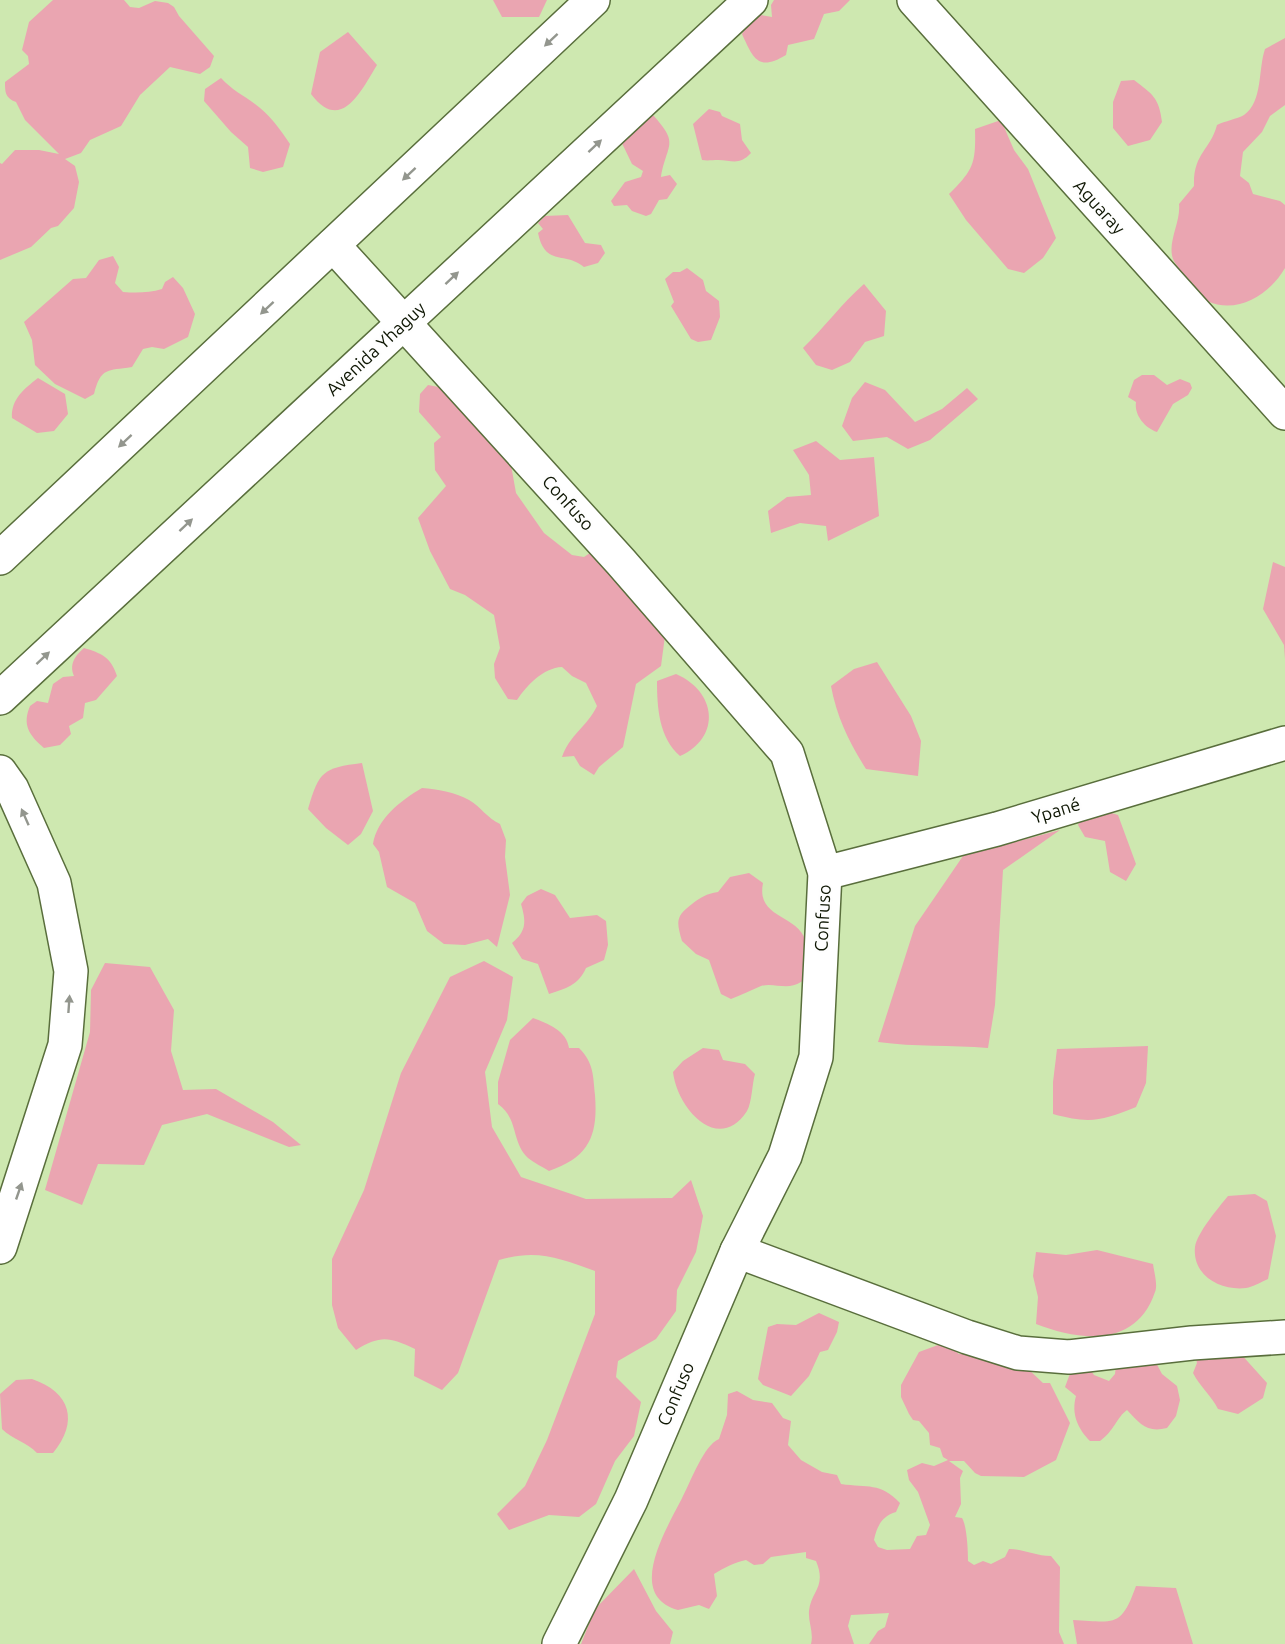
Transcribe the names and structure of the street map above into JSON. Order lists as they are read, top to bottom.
{
  "streets": {
    "street": [
      "Aguaray",
      "Avenida Yhaguy",
      "Confuso",
      "Ypané"
    ]
  },
  "crossings": [
    ["Avenida Yhaguy", "Confuso"],
    ["Confuso", "Ypané"]
  ]
}
